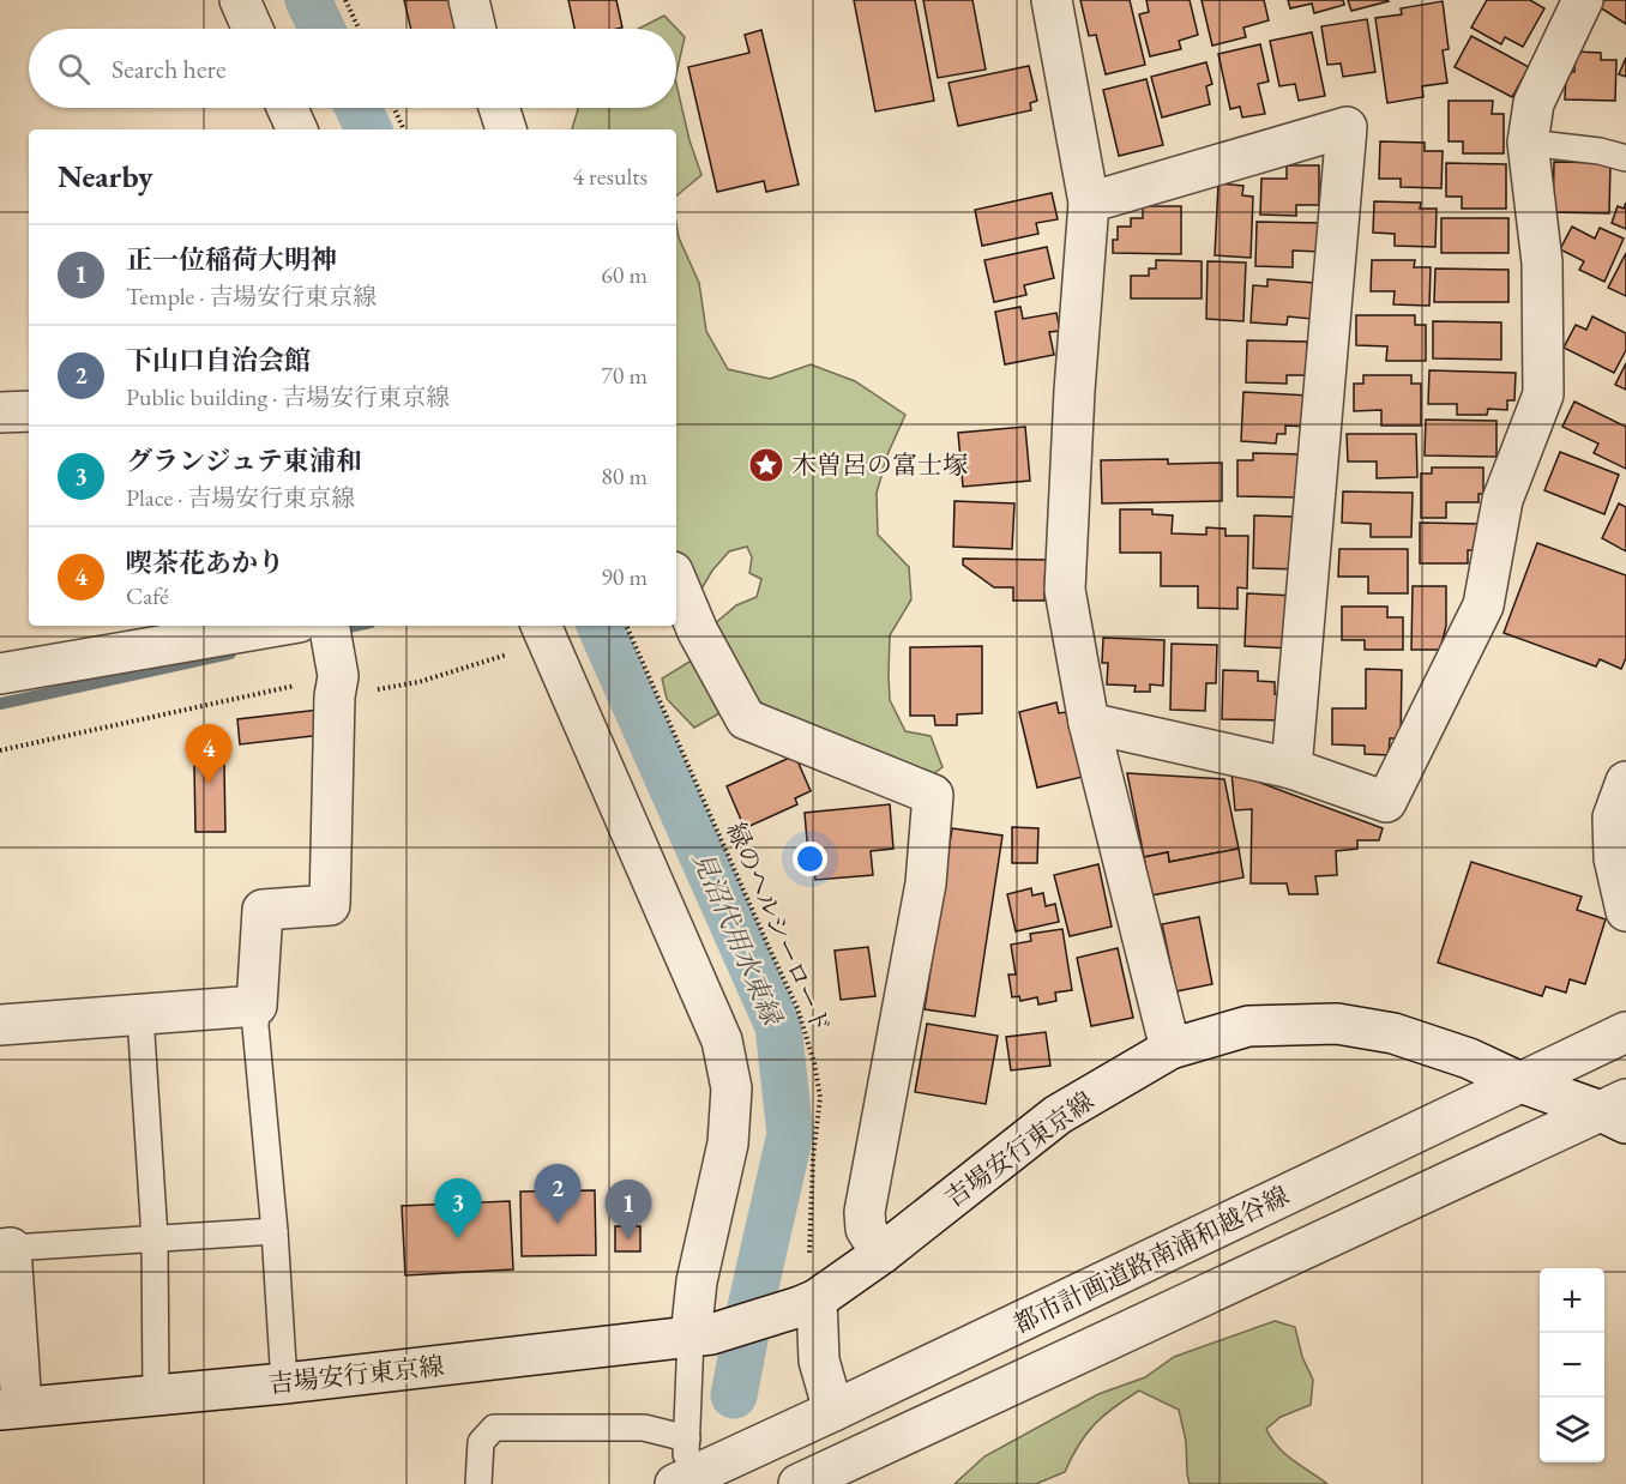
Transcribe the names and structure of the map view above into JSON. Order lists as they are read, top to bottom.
{
  "streets": {
    "street": ["吉場安行東京線", "都市計画道路南浦和越谷線"],
    "path": ["緑のヘルシーロード"]
  },
  "crossings": [
    ["吉場安行東京線", "都市計画道路南浦和越谷線"]
  ],
  "water": ["見沼代用水東縁"],
  "places": {
    "place": ["木曽呂の富士塚"]
  },
  "page": {
    "search": "Search here",
    "heading": ["Nearby", "4 results"],
    "list": [
      {
        "mark": "1",
        "name": "正一位稲荷大明神",
        "note": "Temple · 吉場安行東京線",
        "value": "60 m"
      },
      {
        "mark": "2",
        "name": "下山口自治会館",
        "note": "Public building · 吉場安行東京線",
        "value": "70 m"
      },
      {
        "mark": "3",
        "name": "グランジュテ東浦和",
        "note": "Place · 吉場安行東京線",
        "value": "80 m"
      },
      {
        "mark": "4",
        "name": "喫茶花あかり",
        "note": "Café",
        "value": "90 m"
      }
    ],
    "pins": [
      "4",
      "2",
      "3",
      "1"
    ],
    "map_buttons": ["+", "−"]
  }
}
